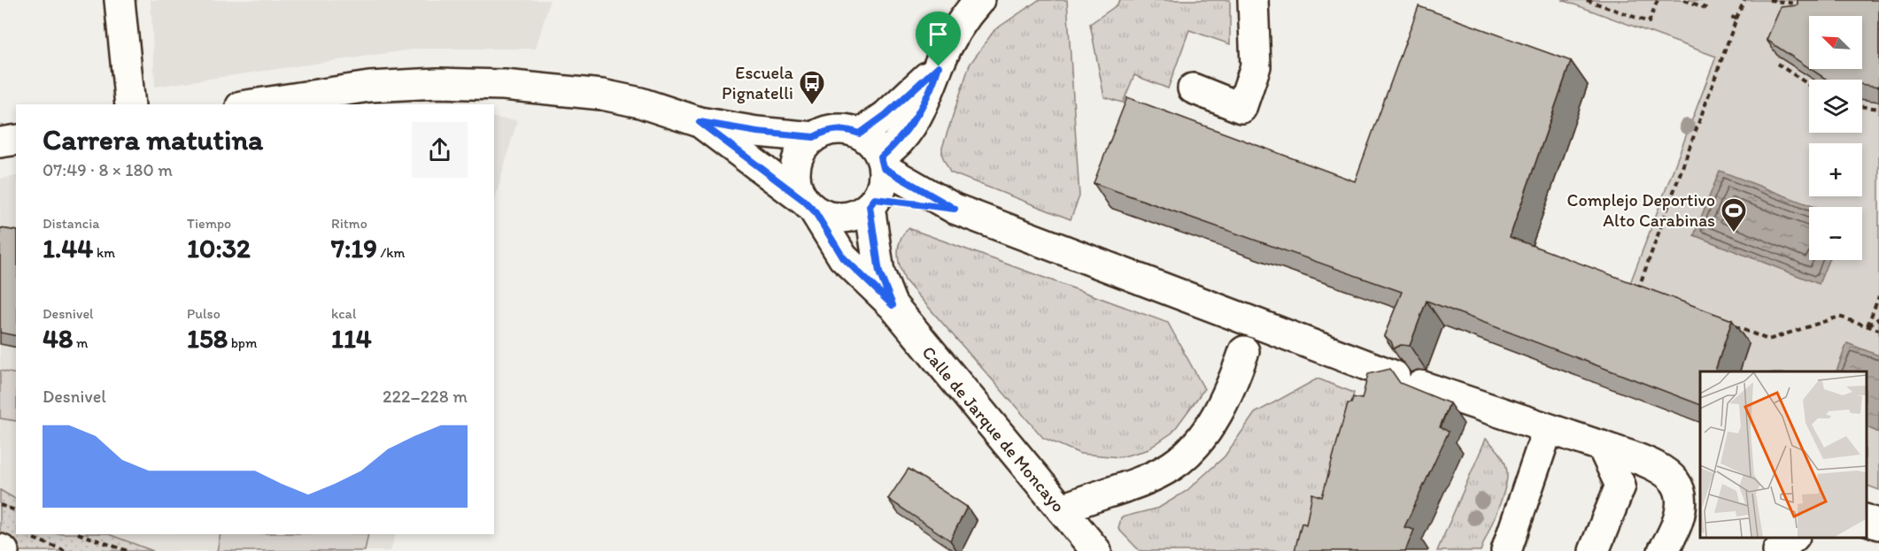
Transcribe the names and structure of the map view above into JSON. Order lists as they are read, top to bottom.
{
  "streets": {
    "street": ["Calle de Jarque de Moncayo"]
  },
  "places": {
    "bus stop": ["Escuela Pignatelli"],
    "sports": ["Complejo Deportivo Alto Carabinas"]
  },
  "north": "top left",
  "page": {
    "map_buttons": ["+", "−"],
    "heading": ["Carrera matutina", "07:49 · 8 × 180 m"],
    "stats": [
      ["Distancia", "1.44 km"],
      ["Tiempo", "10:32"],
      ["Ritmo", "7:19 /km"],
      ["Desnivel", "48 m"],
      ["Pulso", "158 bpm"],
      ["kcal", "114"]
    ],
    "chart": ["Desnivel", "222–228 m"]
  }
}
